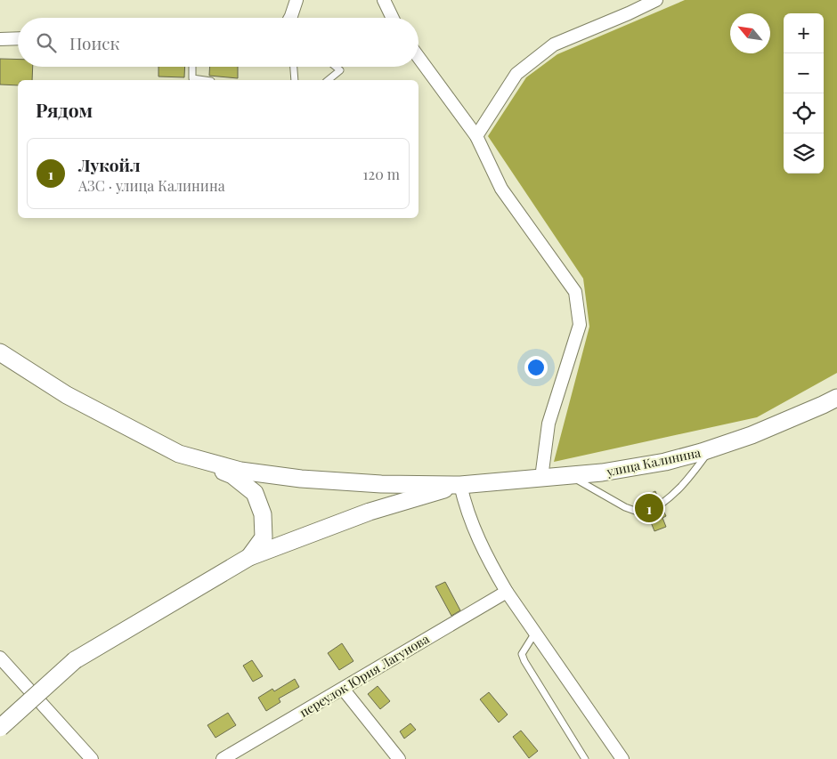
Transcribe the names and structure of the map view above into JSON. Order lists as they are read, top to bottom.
{
  "streets": {
    "main road": ["улица Калинина"],
    "street": ["переулок Юрия Лагунова"]
  },
  "north": "top left",
  "page": {
    "map_buttons": ["+", "−"],
    "search": "Поиск",
    "heading": "Рядом",
    "list": [
      {
        "mark": "1",
        "name": "Лукойл",
        "note": "АЗС · улица Калинина",
        "value": "120 m"
      }
    ],
    "pins": "1"
  }
}
